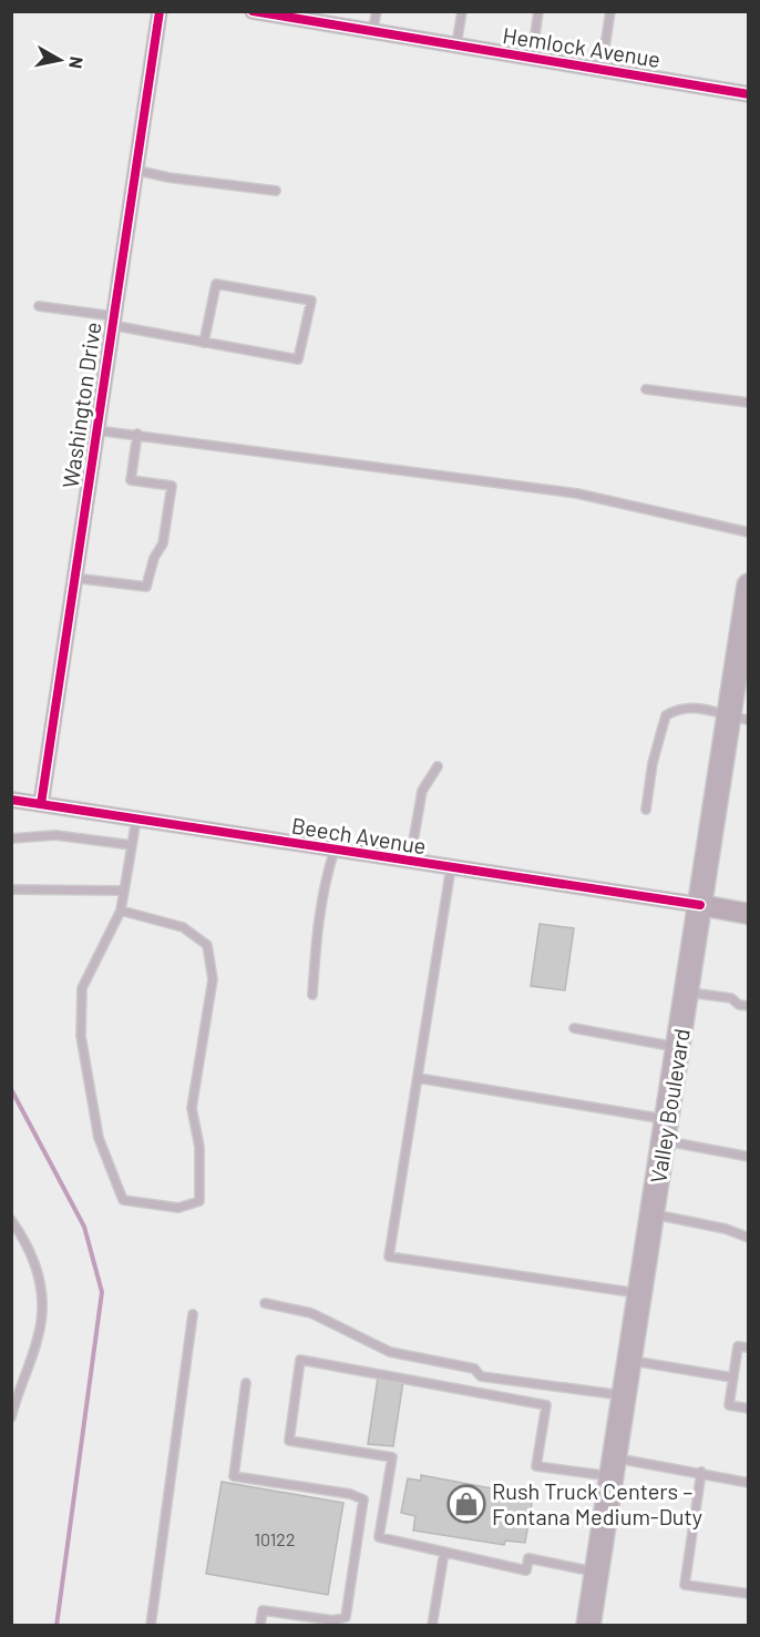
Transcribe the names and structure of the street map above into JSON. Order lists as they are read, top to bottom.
{
  "streets": {
    "main road": ["Beech Avenue", "Valley Boulevard"],
    "street": ["Hemlock Avenue", "Washington Drive"]
  },
  "crossings": [
    ["Washington Drive", "Beech Avenue"],
    ["Beech Avenue", "Valley Boulevard"]
  ],
  "places": {
    "shop": ["Rush Truck Centers – Fontana Medium-Duty"]
  },
  "house_numbers": ["10122"],
  "north": "right"
}
